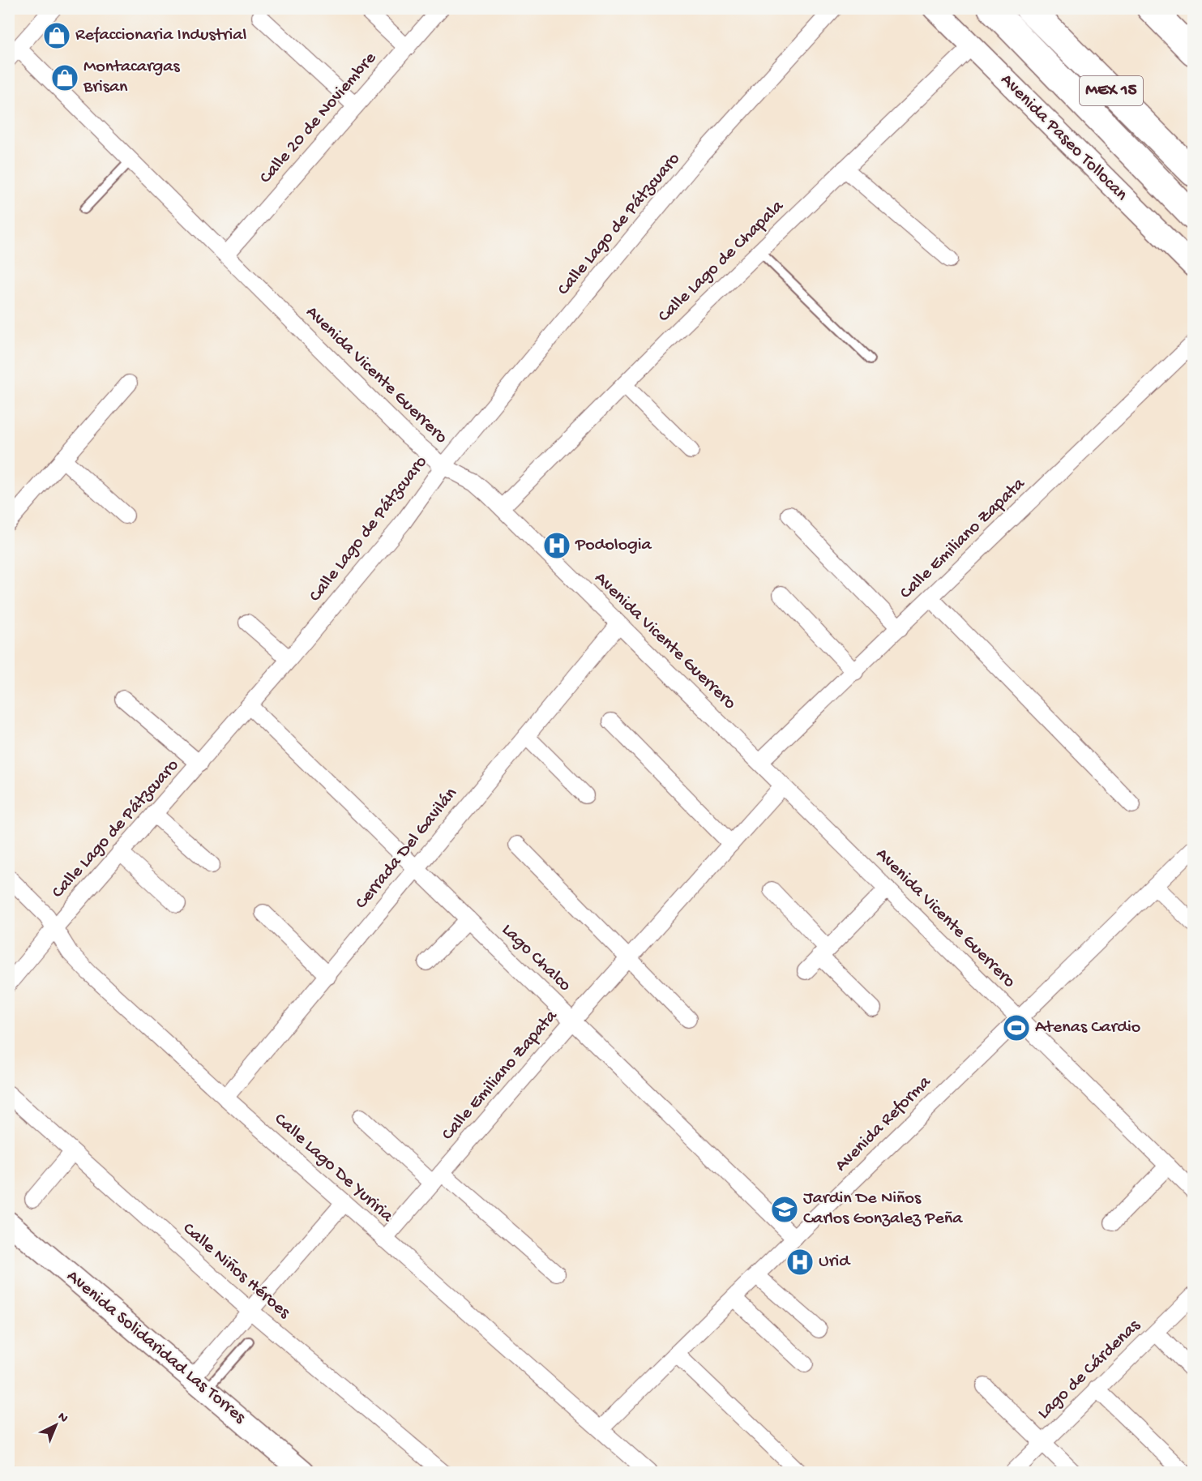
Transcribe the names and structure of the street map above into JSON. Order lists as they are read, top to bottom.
{
  "streets": {
    "highway": ["MEX 15"],
    "main road": ["Avenida Paseo Tollocan", "Avenida Solidaridad Las Torres"],
    "street": [
      "Calle 20 de Noviembre",
      "Calle Lago de Pátzcuaro",
      "Calle Lago de Chapala",
      "Avenida Vicente Guerrero",
      "Calle Emiliano Zapata",
      "Cerrada Del Gavilán",
      "Lago Chalco",
      "Avenida Reforma",
      "Calle Lago De Yuriria",
      "Calle Niños Héroes",
      "Lago de Cárdenas"
    ]
  },
  "crossings": [
    ["Calle 20 de Noviembre", "Avenida Vicente Guerrero"],
    ["Avenida Paseo Tollocan", "Calle Lago de Chapala"],
    ["Calle Lago de Pátzcuaro", "Avenida Vicente Guerrero"],
    ["Calle Lago de Pátzcuaro", "Lago Chalco"],
    ["Calle Lago de Pátzcuaro", "Calle Lago De Yuriria"],
    ["Calle Lago de Chapala", "Avenida Vicente Guerrero"],
    ["Avenida Vicente Guerrero", "Calle Emiliano Zapata"],
    ["Avenida Vicente Guerrero", "Cerrada Del Gavilán"],
    ["Avenida Vicente Guerrero", "Avenida Reforma"],
    ["Calle Emiliano Zapata", "Lago Chalco"],
    ["Calle Emiliano Zapata", "Calle Lago De Yuriria"],
    ["Cerrada Del Gavilán", "Lago Chalco"],
    ["Cerrada Del Gavilán", "Calle Lago De Yuriria"],
    ["Lago Chalco", "Avenida Reforma"],
    ["Avenida Reforma", "Calle Lago De Yuriria"]
  ],
  "places": {
    "shop": ["Refaccionaria Industrial", "Montacargas Brisan"],
    "hospital": ["Podologia", "Urid"],
    "sports": ["Atenas Cardio"],
    "school or university": ["Jardin De Niños Carlos Gonzalez Peña"]
  },
  "north": "top right"
}
